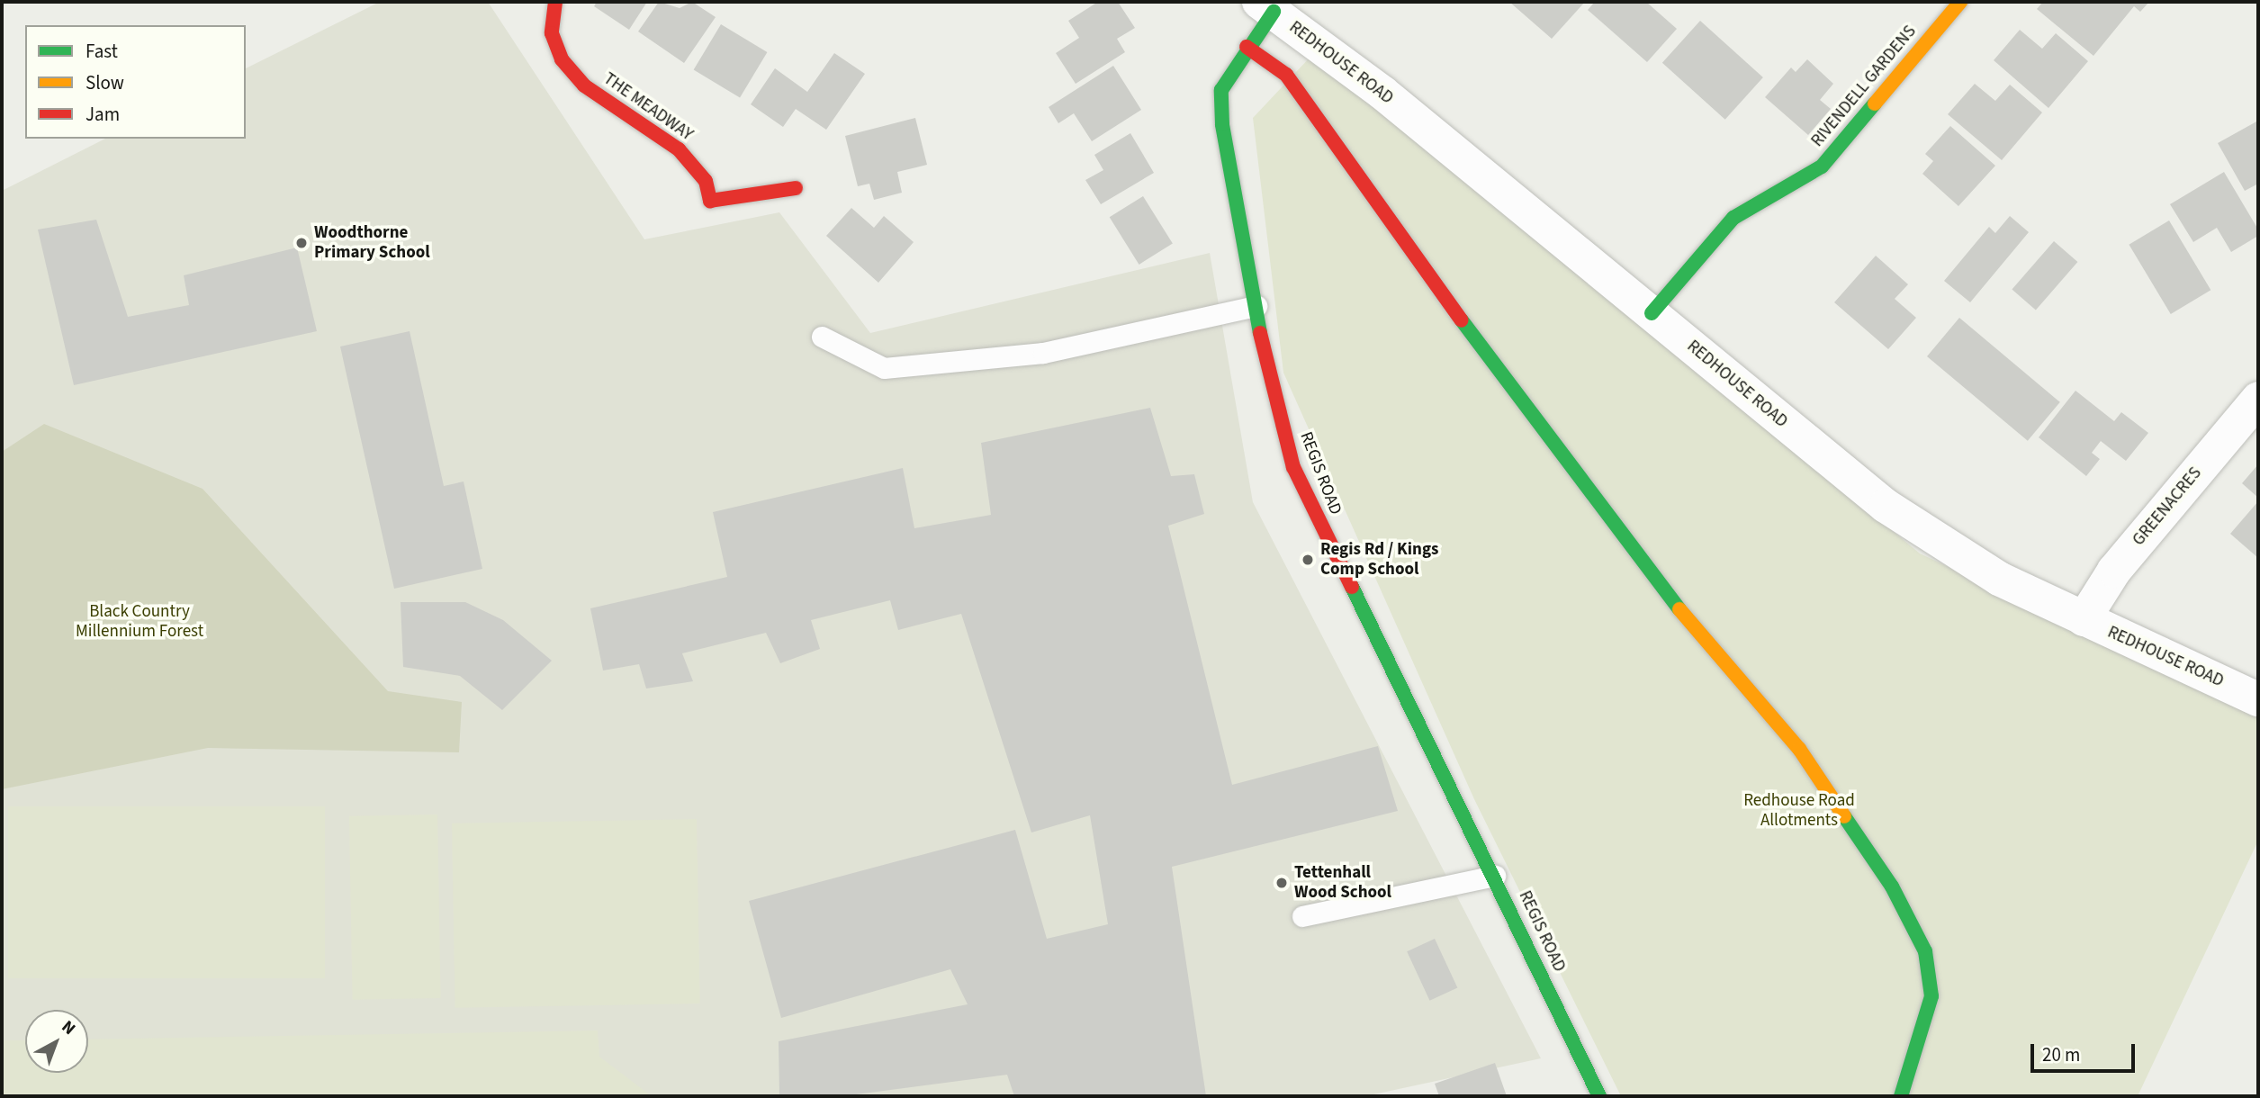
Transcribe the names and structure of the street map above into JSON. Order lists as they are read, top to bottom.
{
  "streets": {
    "street": [
      "REDHOUSE ROAD",
      "RIVENDELL GARDENS",
      "THE MEADWAY",
      "REGIS ROAD",
      "GREENACRES"
    ]
  },
  "crossings": [
    ["REDHOUSE ROAD", "RIVENDELL GARDENS"],
    ["REDHOUSE ROAD", "REGIS ROAD"],
    ["REDHOUSE ROAD", "GREENACRES"]
  ],
  "parks": ["Black Country Millennium Forest", "Redhouse Road Allotments"],
  "places": ["Woodthorne Primary School", "Regis Rd / Kings Comp School", "Tettenhall Wood School"],
  "legend": ["Fast", "Slow", "Jam"],
  "scale_bar": "20 m",
  "north": "top right"
}
